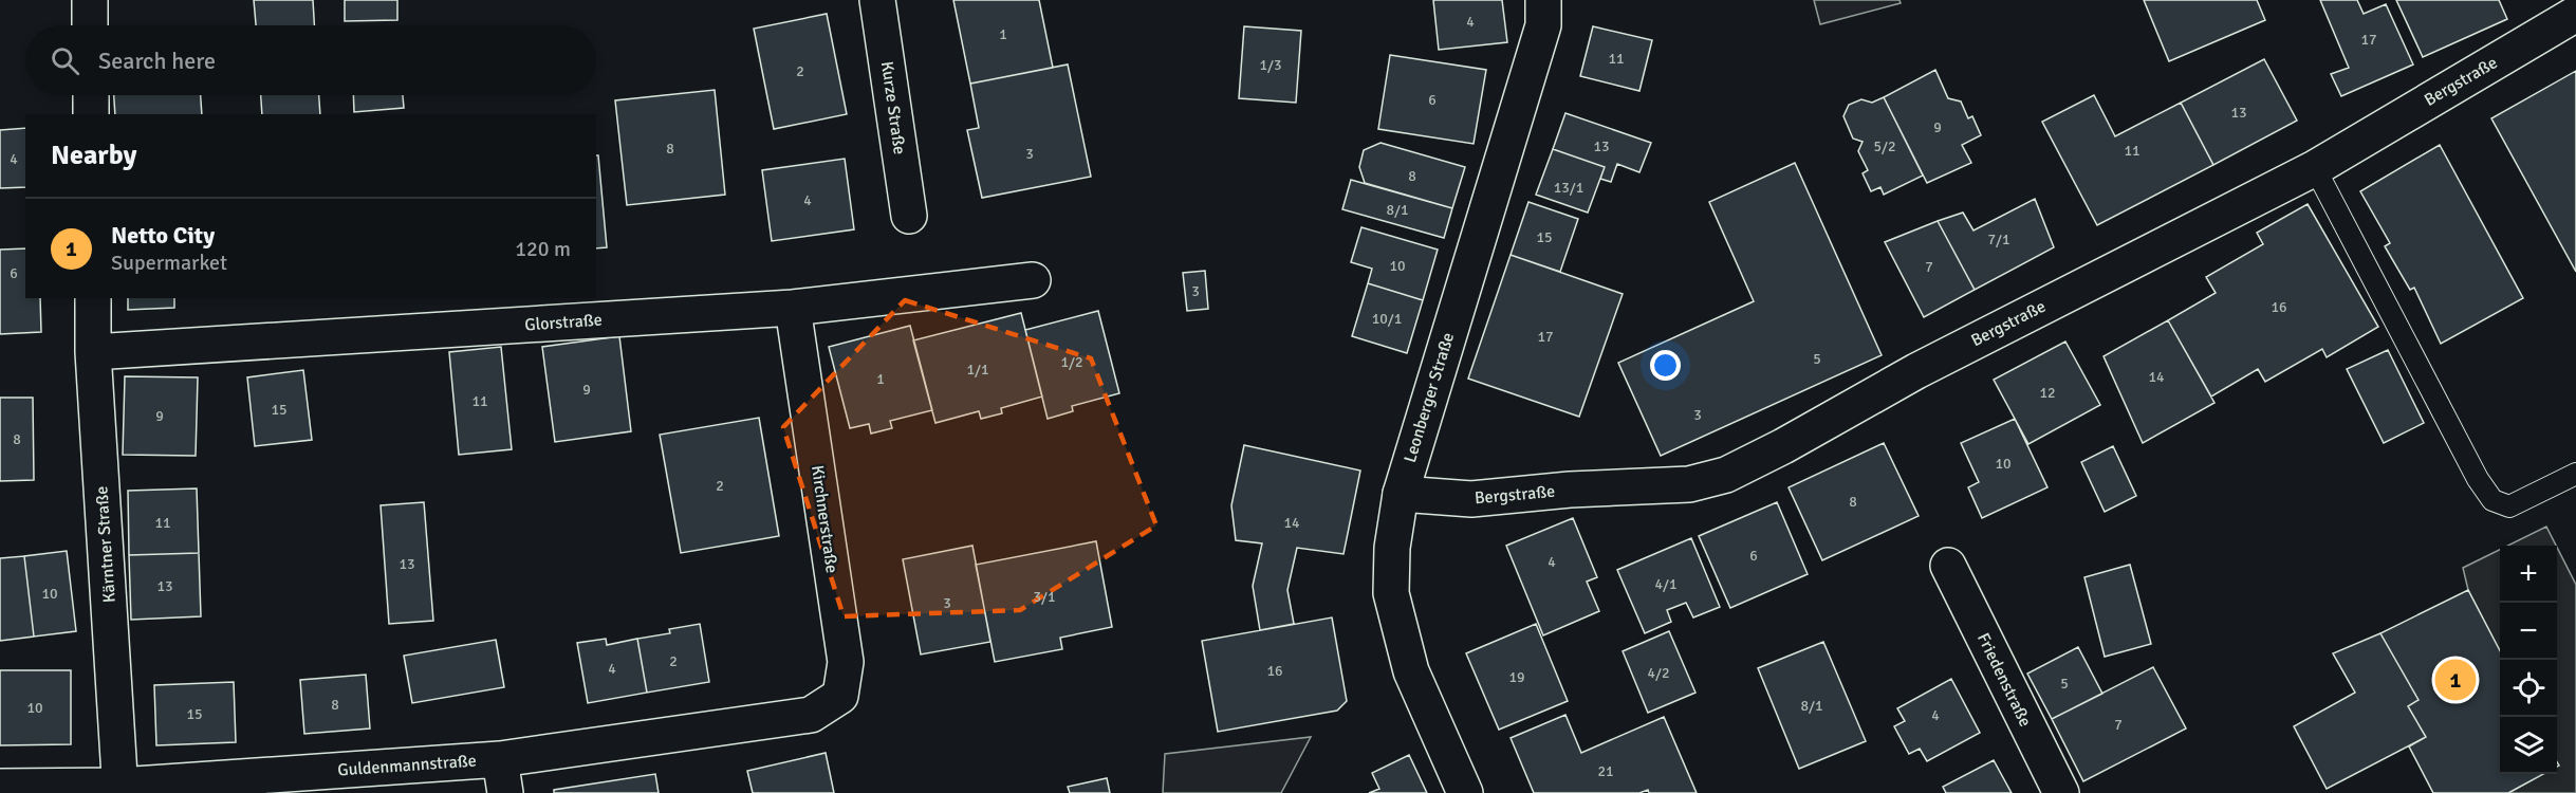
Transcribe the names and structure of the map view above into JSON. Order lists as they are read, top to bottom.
{
  "streets": {
    "street": [
      "Bergstraße",
      "Kurze Straße",
      "Glorstraße",
      "Leonberger Straße",
      "Kirchnerstraße",
      "Kärntner Straße",
      "Friedenstraße",
      "Guldenmannstraße"
    ]
  },
  "crossings": [
    ["Bergstraße", "Leonberger Straße"],
    ["Glorstraße", "Kirchnerstraße"],
    ["Glorstraße", "Kärntner Straße"],
    ["Kirchnerstraße", "Guldenmannstraße"],
    ["Kärntner Straße", "Guldenmannstraße"]
  ],
  "house_numbers": [
    "4",
    "1",
    "17",
    "11",
    "1/3",
    "2",
    "6",
    "13",
    "9",
    "13",
    "5/2",
    "8",
    "11",
    "3",
    "4",
    "8",
    "13/1",
    "4",
    "8/1",
    "15",
    "7/1",
    "10",
    "7",
    "6",
    "3",
    "16",
    "10/1",
    "17",
    "5",
    "1/2",
    "1/1",
    "14",
    "1",
    "9",
    "12",
    "11",
    "15",
    "3",
    "9",
    "8",
    "10",
    "2",
    "8",
    "11",
    "14",
    "6",
    "4",
    "13",
    "4/1",
    "13",
    "10",
    "3/1",
    "3",
    "2",
    "4",
    "16",
    "4/2",
    "19",
    "5",
    "8",
    "8/1",
    "10",
    "15",
    "4",
    "7",
    "21"
  ],
  "page": {
    "search": "Search here",
    "heading": "Nearby",
    "list": [
      {
        "mark": "1",
        "name": "Netto City",
        "note": "Supermarket",
        "value": "120 m"
      }
    ],
    "map_buttons": ["+", "−"],
    "pins": "1"
  }
}
